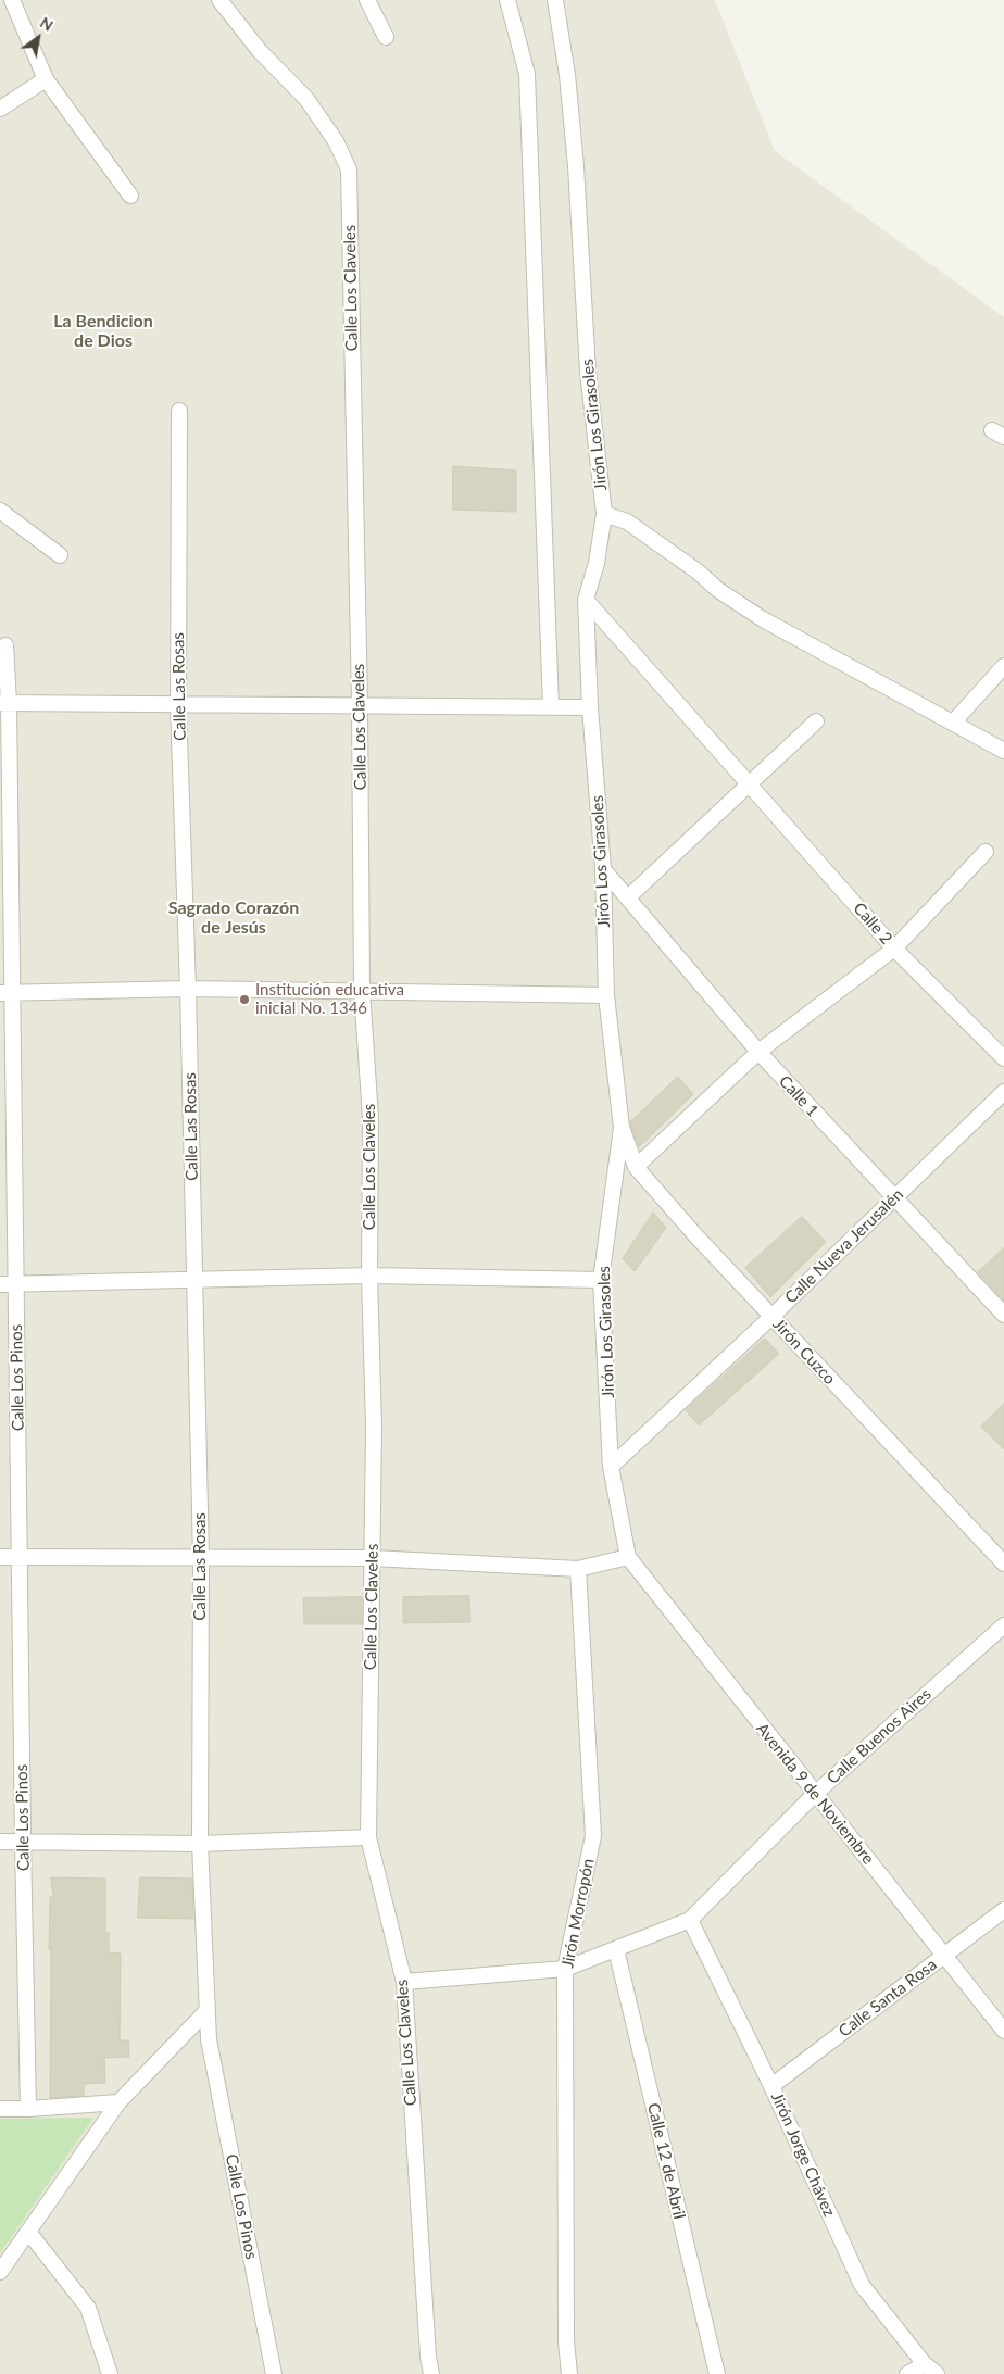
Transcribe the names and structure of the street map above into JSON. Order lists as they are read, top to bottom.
{
  "streets": {
    "street": [
      "Calle Los Claveles",
      "Jirón Los Girasoles",
      "Calle Las Rosas",
      "Calle 2",
      "Calle 1",
      "Calle Nueva Jerusalén",
      "Jirón Cuzco",
      "Calle Los Pinos",
      "Calle Buenos Aires",
      "Avenida 9 de Noviembre",
      "Jirón Morropón",
      "Calle Santa Rosa",
      "Jirón Jorge Chávez",
      "Calle 12 de Abril"
    ]
  },
  "crossings": [
    ["Jirón Los Girasoles", "Calle 2"],
    ["Jirón Los Girasoles", "Calle 1"],
    ["Jirón Los Girasoles", "Calle Nueva Jerusalén"],
    ["Jirón Los Girasoles", "Jirón Cuzco"],
    ["Jirón Los Girasoles", "Avenida 9 de Noviembre"],
    ["Calle Las Rosas", "Calle Los Pinos"],
    ["Calle 1", "Calle Nueva Jerusalén"],
    ["Calle Nueva Jerusalén", "Jirón Cuzco"],
    ["Calle Buenos Aires", "Avenida 9 de Noviembre"],
    ["Calle Buenos Aires", "Jirón Jorge Chávez"],
    ["Avenida 9 de Noviembre", "Calle Santa Rosa"],
    ["Calle Santa Rosa", "Jirón Jorge Chávez"]
  ],
  "districts": ["La Bendicion de Dios", "Sagrado Corazón de Jesús"],
  "places": ["Institución educativa inicial No. 1346"],
  "north": "top right"
}
